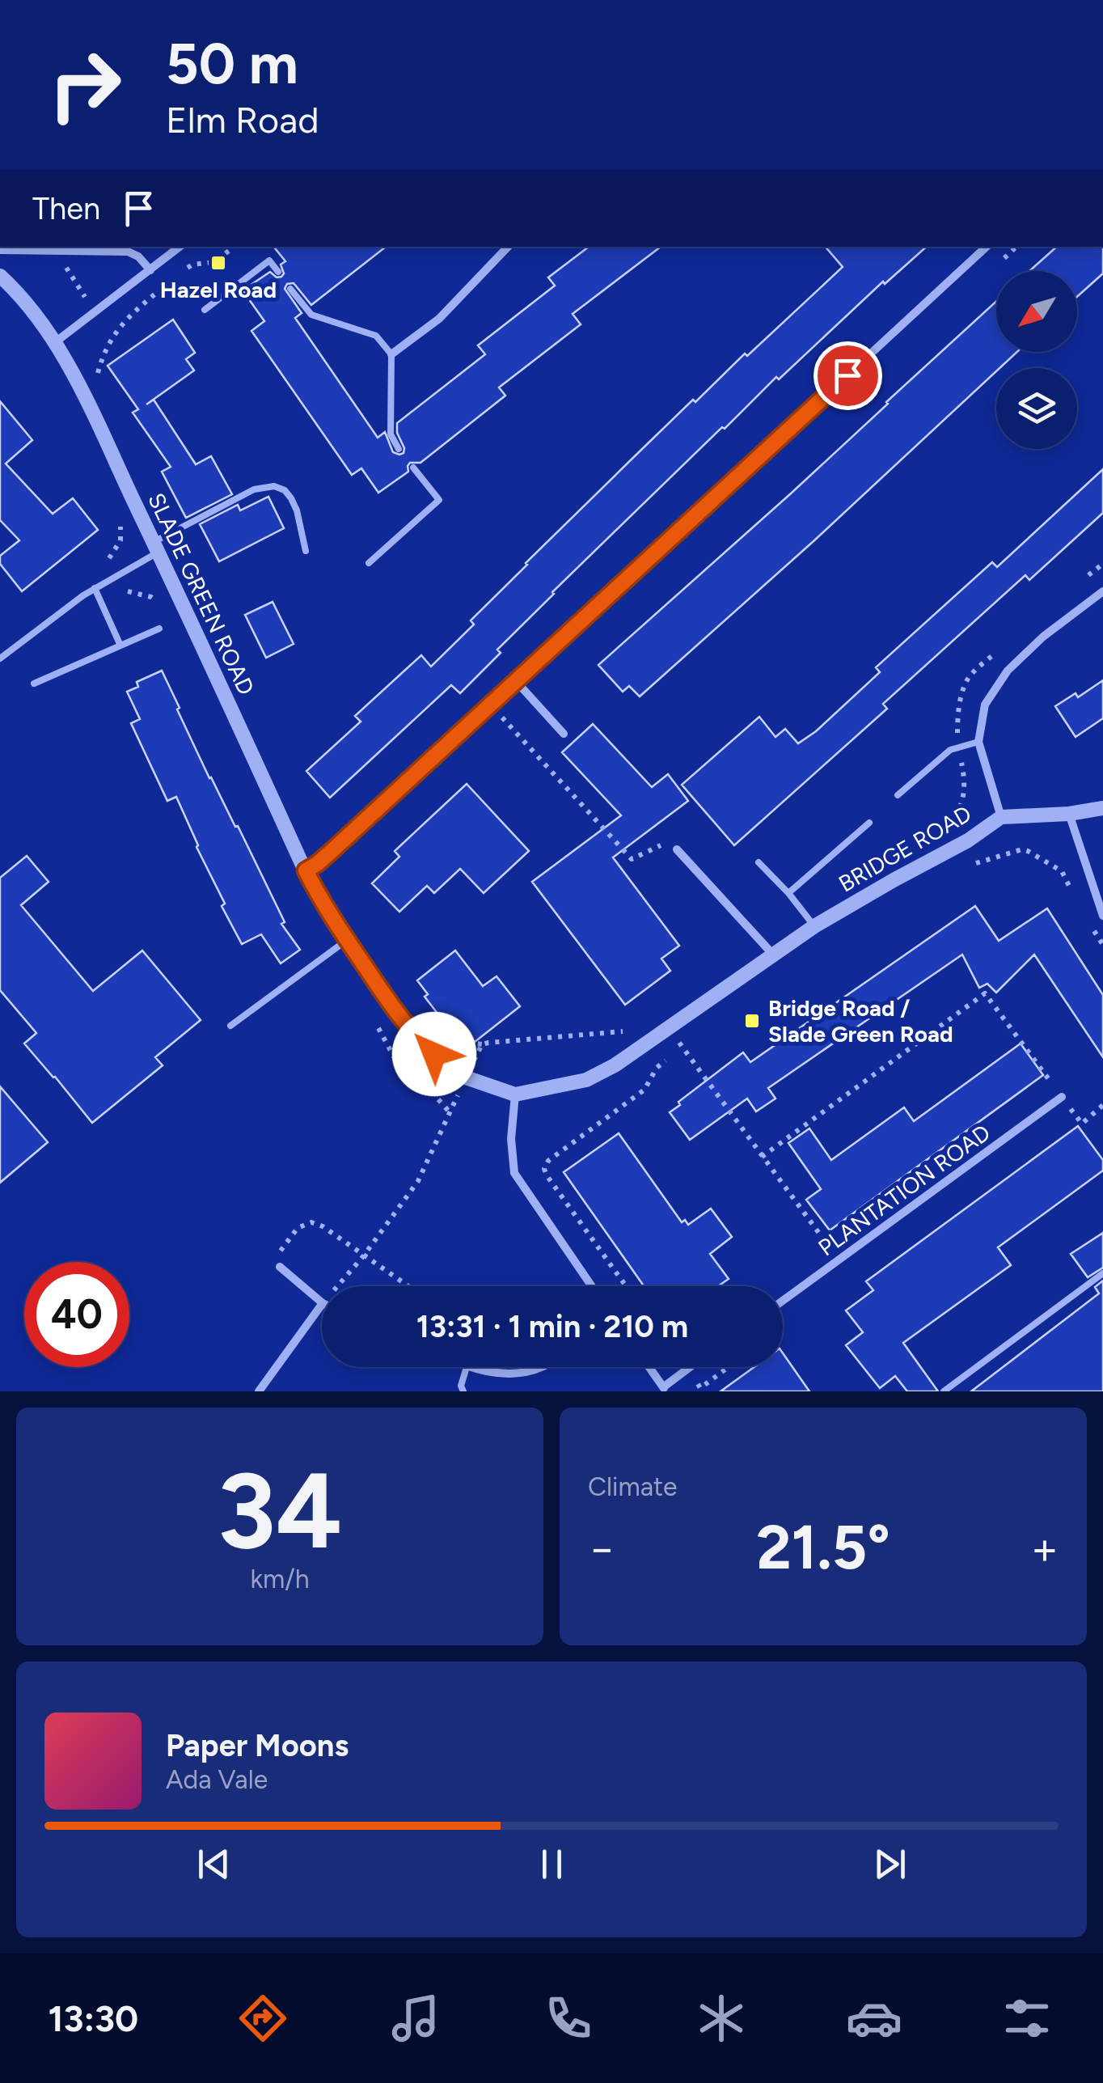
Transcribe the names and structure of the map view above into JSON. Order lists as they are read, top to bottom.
{
  "streets": {
    "street": ["SLADE GREEN ROAD", "BRIDGE ROAD", "PLANTATION ROAD"]
  },
  "crossings": [
    ["SLADE GREEN ROAD", "BRIDGE ROAD"]
  ],
  "places": {
    "transit": ["Hazel Road", "Bridge Road / Slade Green Road"]
  },
  "north": "bottom left",
  "page": {
    "turn": ["50 m", "Elm Road"],
    "then": "Then",
    "limit": "40",
    "trip": "13:31 · 1 min · 210 m",
    "tile": [
      ["34", "km/h"],
      "Climate"
    ],
    "heat": ["−", "21.5°", "+"],
    "song": ["Paper Moons", "Ada Vale"],
    "tabs": "13:30"
  }
}
